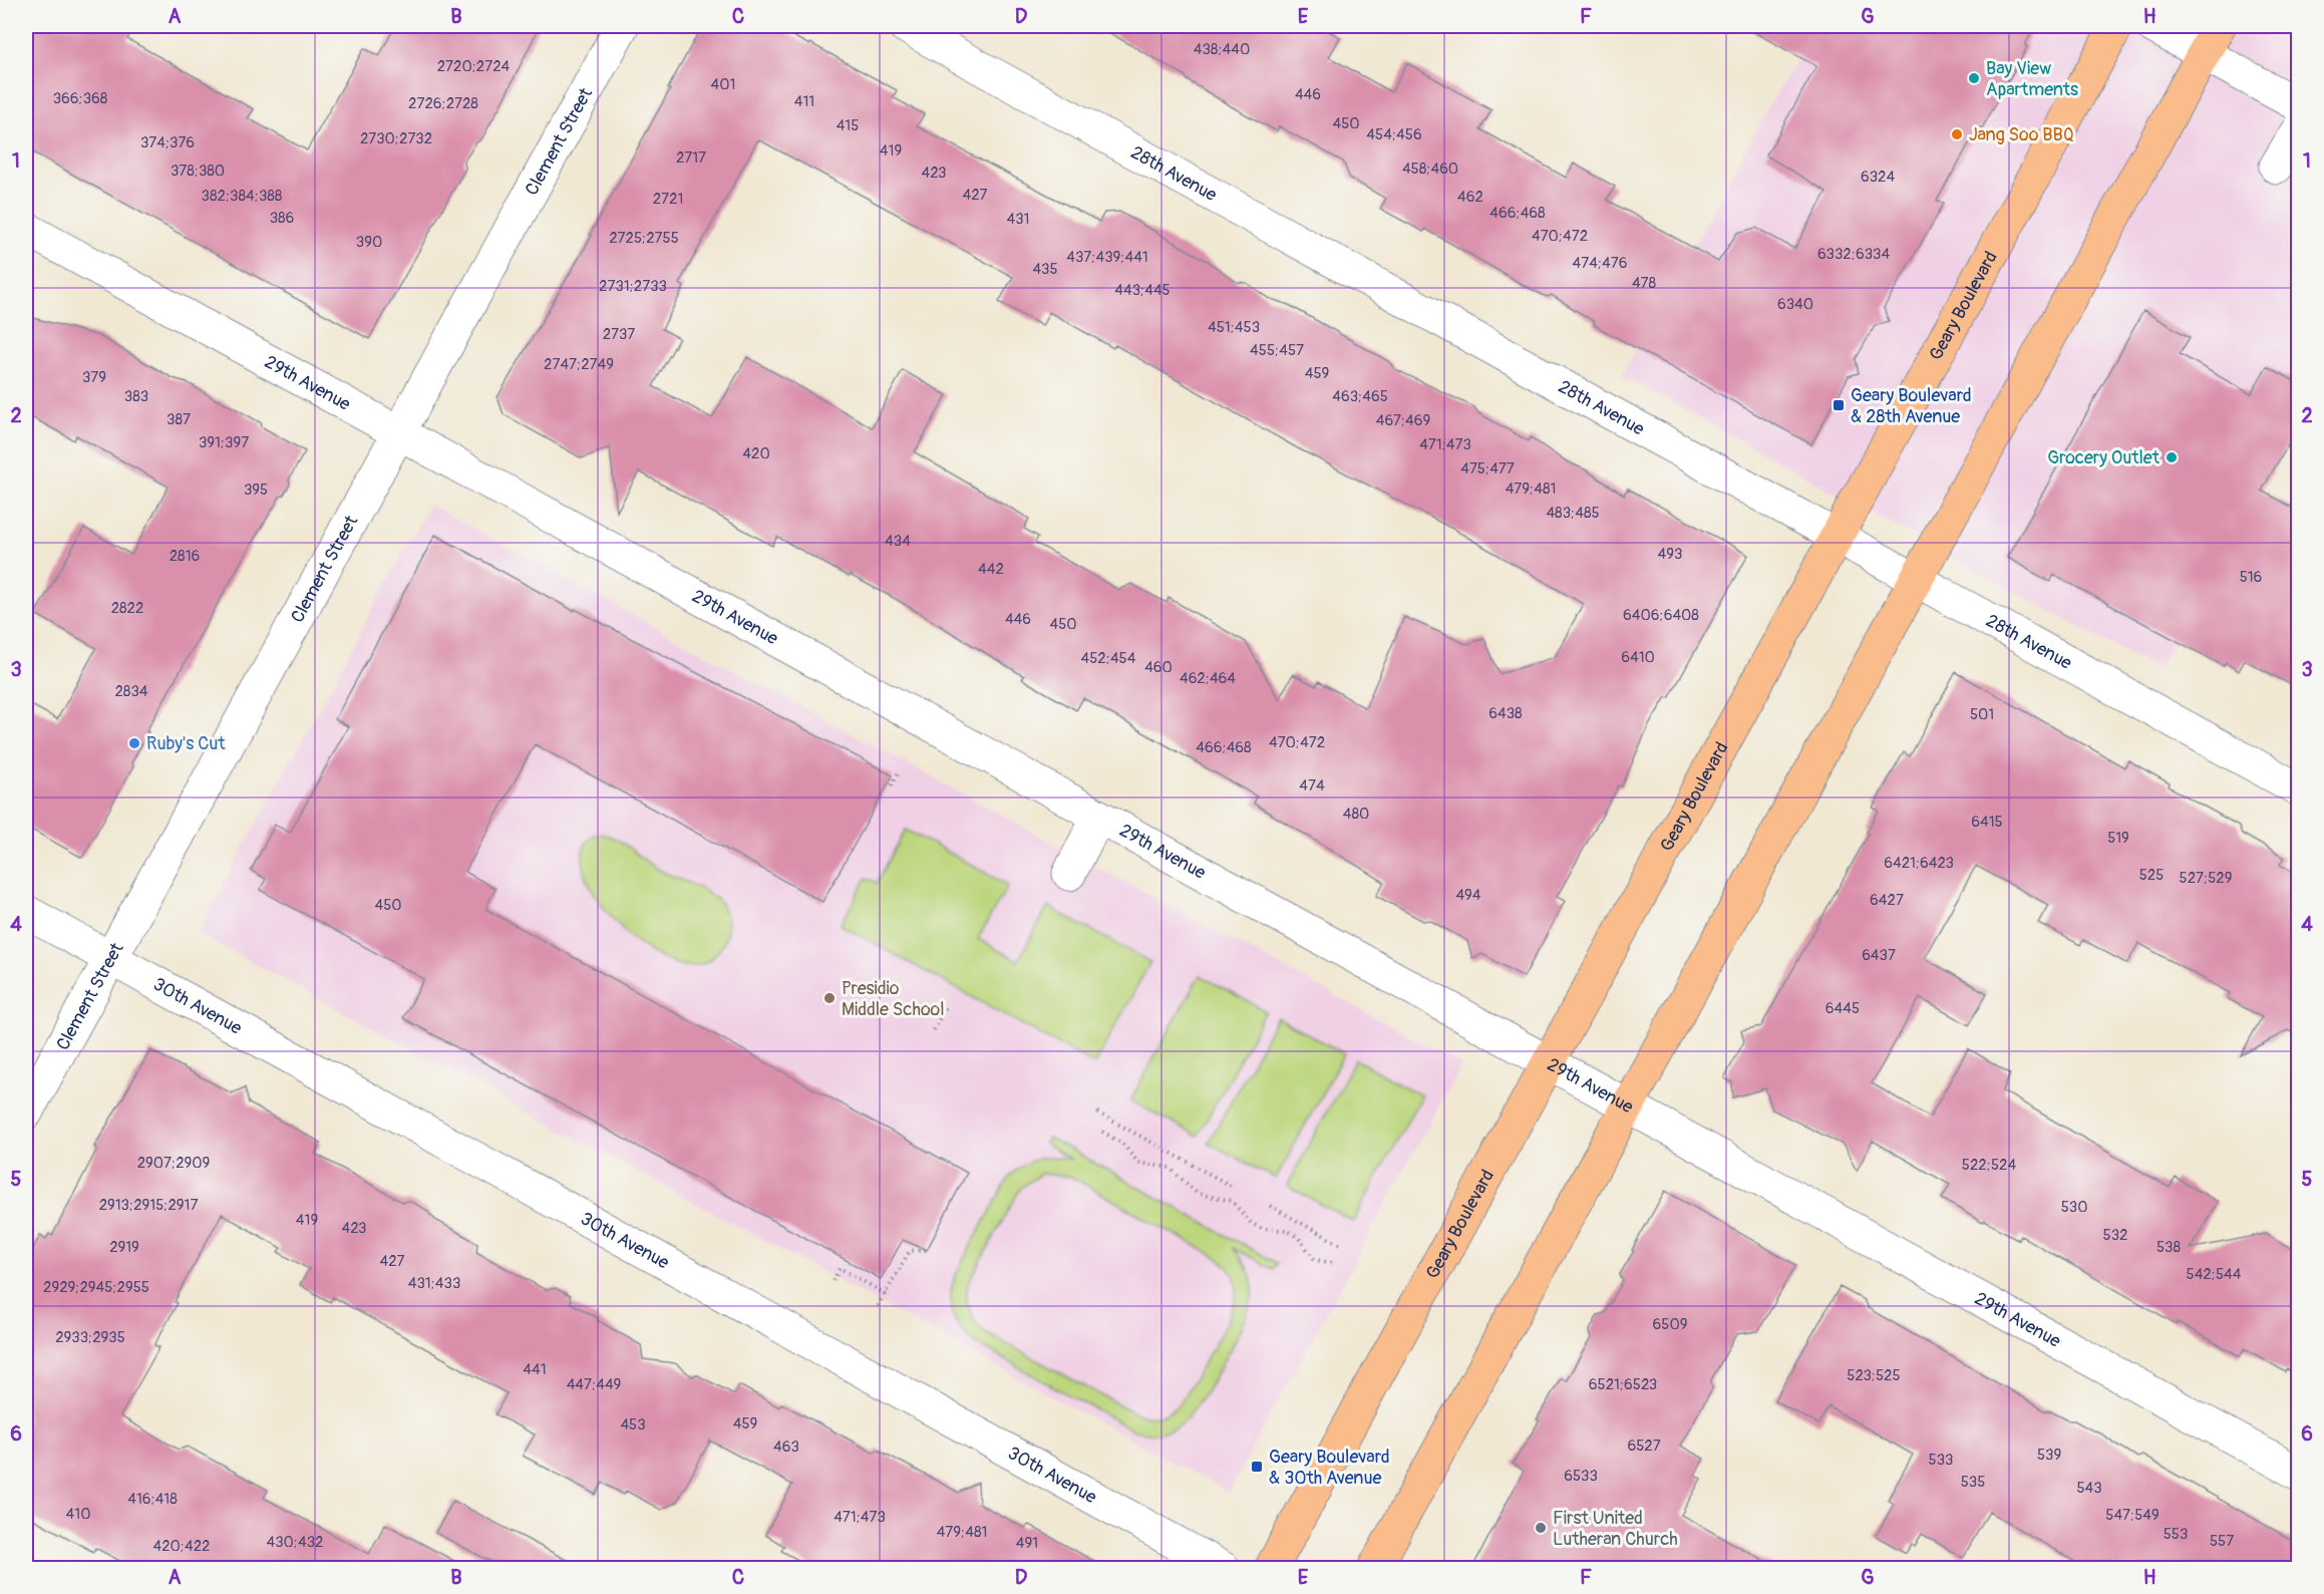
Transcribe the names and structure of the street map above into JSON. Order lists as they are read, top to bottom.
{
  "streets": {
    "main road": ["Geary Boulevard"],
    "street": [
      "Clement Street",
      "28th Avenue",
      "29th Avenue",
      "30th Avenue"
    ]
  },
  "crossings": [
    ["Clement Street", "29th Avenue"],
    ["Clement Street", "30th Avenue"],
    ["28th Avenue", "Geary Boulevard"],
    ["Geary Boulevard", "29th Avenue"]
  ],
  "places": {
    "other": [
      "Bay View Apartments",
      "Jang Soo BBQ",
      "Grocery Outlet",
      "Ruby's Cut",
      "Presidio Middle School",
      "First United Lutheran Church"
    ],
    "transit": ["Geary Boulevard & 28th Avenue", "Geary Boulevard & 30th Avenue"]
  },
  "house_numbers": [
    "438;440",
    "2720;2724",
    "401",
    "446",
    "366;368",
    "411",
    "2726;2728",
    "450",
    "415",
    "454;456",
    "2730;2732",
    "374;376",
    "419",
    "2717",
    "458;460",
    "378;380",
    "423",
    "6324",
    "427",
    "382;384;388",
    "462",
    "2721",
    "466;468",
    "386",
    "431",
    "470;472",
    "2725;2755",
    "390",
    "6332;6334",
    "437;439;441",
    "474;476",
    "435",
    "478",
    "2731;2733",
    "443;445",
    "6340",
    "451;453",
    "2737",
    "455;457",
    "2747;2749",
    "459",
    "379",
    "383",
    "463;465",
    "387",
    "467;469",
    "391;397",
    "471;473",
    "420",
    "475;477",
    "479;481",
    "395",
    "483;485",
    "434",
    "493",
    "2816",
    "442",
    "516",
    "2822",
    "6406;6408",
    "446",
    "450",
    "6410",
    "452;454",
    "460",
    "462;464",
    "2834",
    "6438",
    "501",
    "470;472",
    "466;468",
    "474",
    "480",
    "6415",
    "519",
    "6421;6423",
    "525",
    "527;529",
    "494",
    "6427",
    "450",
    "6437",
    "6445",
    "2907;2909",
    "522;524",
    "2913;2915;2917",
    "530",
    "419",
    "423",
    "532",
    "2919",
    "538",
    "427",
    "542;544",
    "431;433",
    "2929;2945;2955",
    "6509",
    "2933;2935",
    "441",
    "523;525",
    "447;449",
    "6521;6523",
    "459",
    "453",
    "6527",
    "463",
    "539",
    "533",
    "6533",
    "535",
    "543",
    "416;418",
    "410",
    "547;549",
    "471;473",
    "479;481",
    "553",
    "557",
    "430;432",
    "491",
    "420;422"
  ],
  "grid": {
    "columns": [
      "A",
      "B",
      "C",
      "D",
      "E",
      "F",
      "G",
      "H"
    ],
    "rows": [
      "1",
      "2",
      "3",
      "4",
      "5",
      "6"
    ]
  }
}
